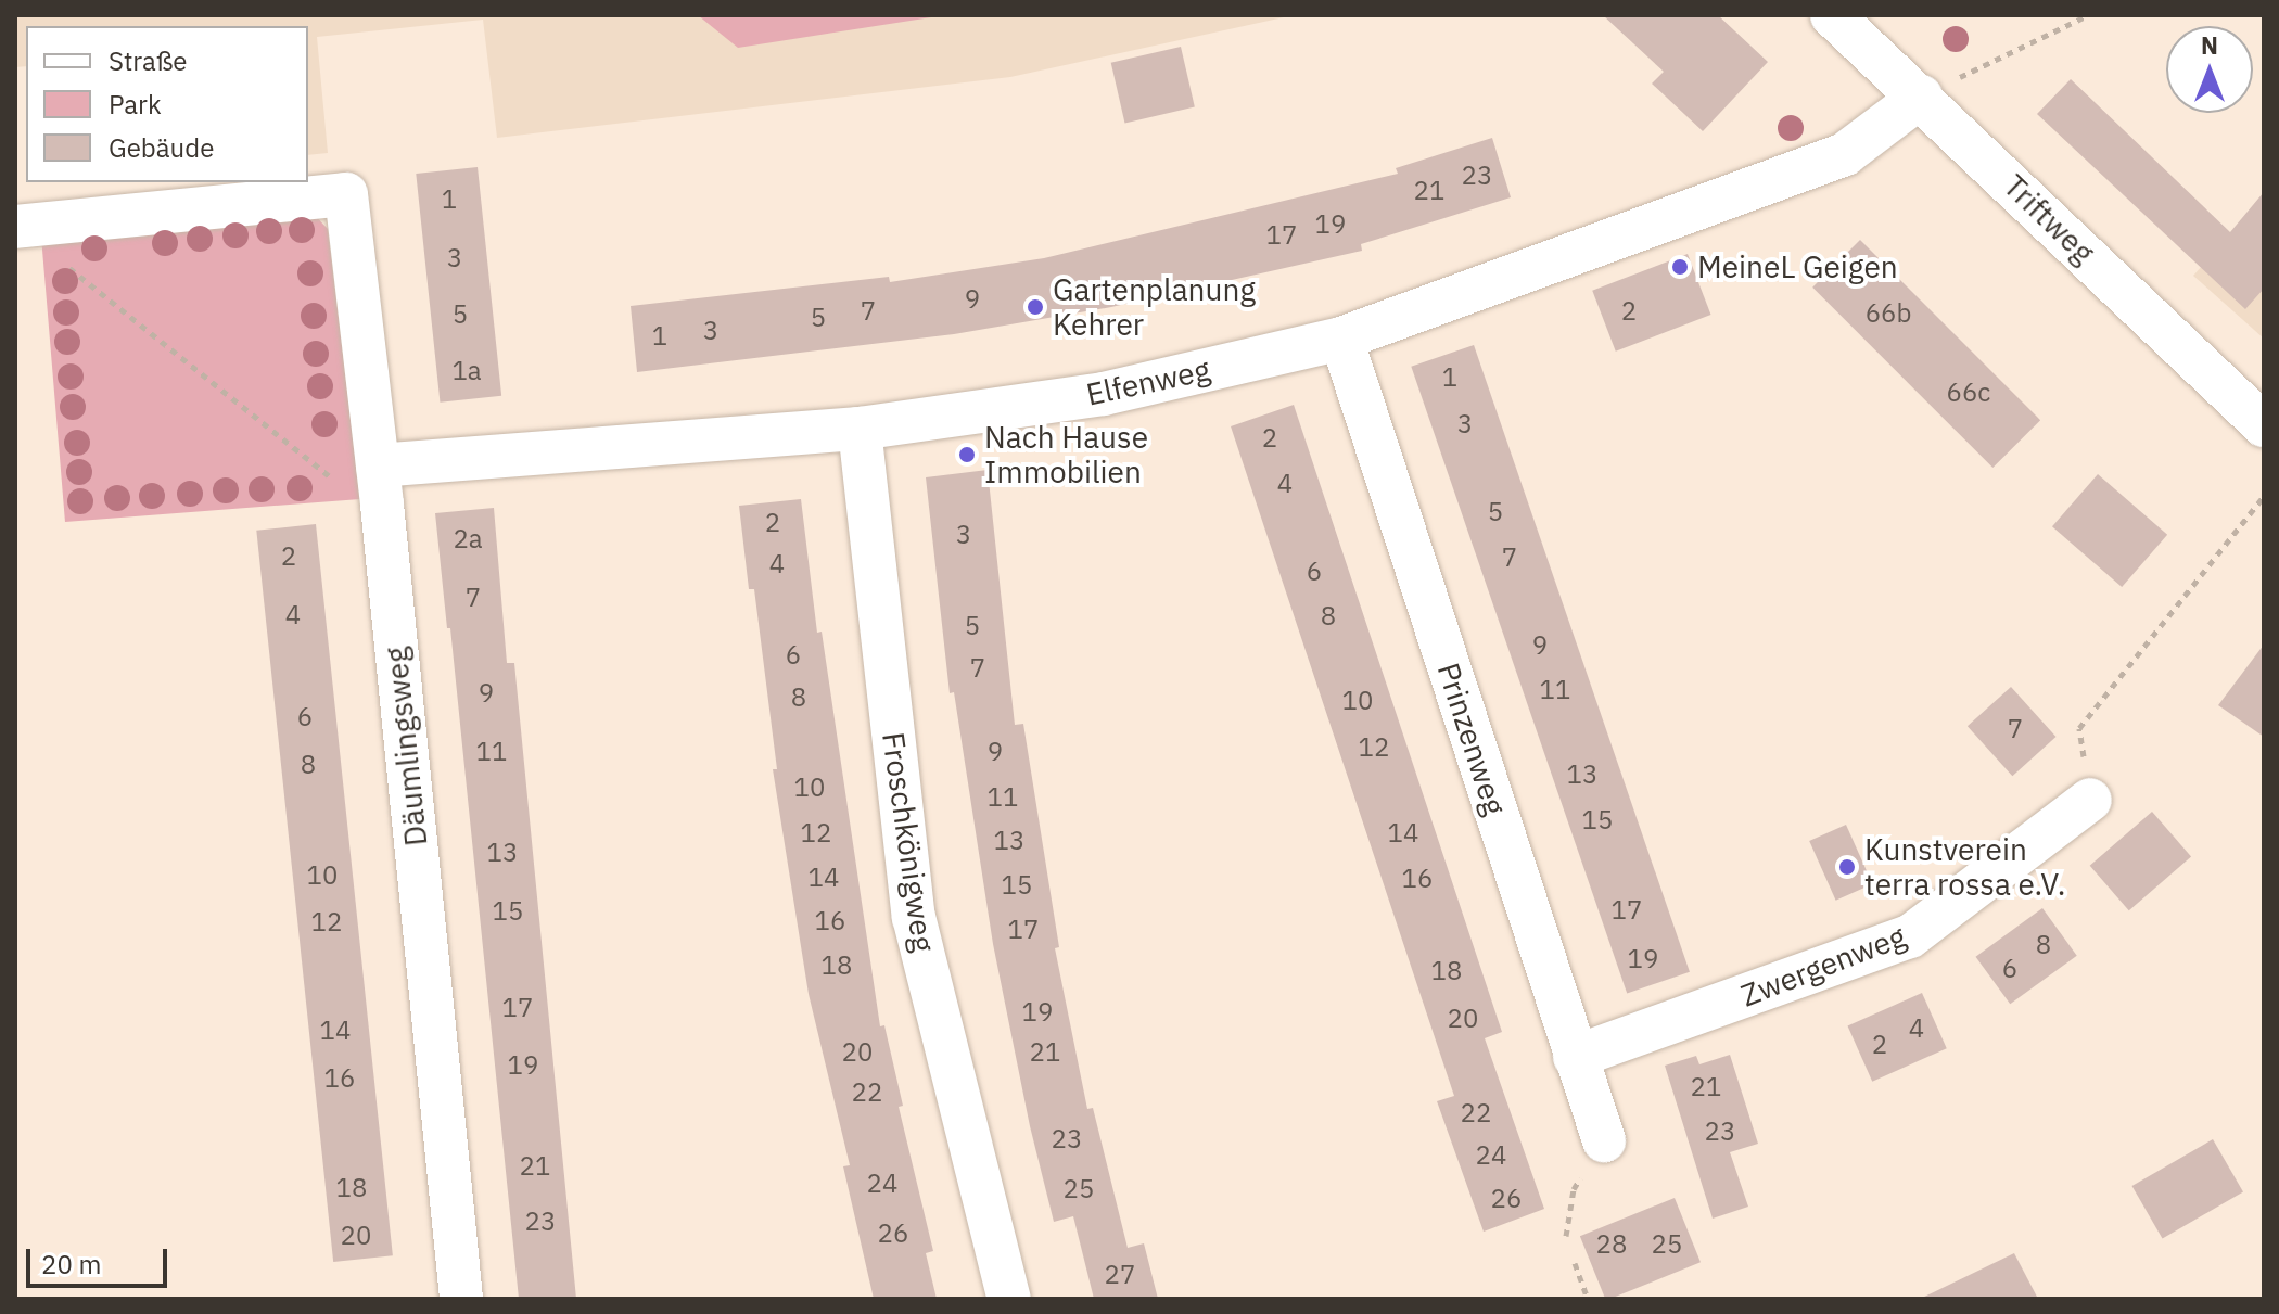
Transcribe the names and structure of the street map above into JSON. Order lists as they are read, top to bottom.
{
  "streets": {
    "street": [
      "Triftweg",
      "Elfenweg",
      "Prinzenweg",
      "Däumlingsweg",
      "Froschkönigweg",
      "Zwergenweg"
    ]
  },
  "crossings": [
    ["Triftweg", "Elfenweg"],
    ["Elfenweg", "Prinzenweg"],
    ["Elfenweg", "Däumlingsweg"],
    ["Elfenweg", "Froschkönigweg"],
    ["Prinzenweg", "Zwergenweg"]
  ],
  "places": [
    "MeineL Geigen",
    "Gartenplanung Kehrer",
    "Nach Hause Immobilien",
    "Kunstverein terra rossa e.V."
  ],
  "house_numbers": [
    "23",
    "21",
    "1",
    "19",
    "17",
    "3",
    "9",
    "7",
    "2",
    "66b",
    "5",
    "5",
    "3",
    "1",
    "1a",
    "1",
    "66c",
    "3",
    "2",
    "4",
    "5",
    "2",
    "3",
    "2a",
    "2",
    "7",
    "4",
    "6",
    "7",
    "4",
    "8",
    "5",
    "9",
    "6",
    "7",
    "11",
    "9",
    "8",
    "10",
    "6",
    "7",
    "12",
    "11",
    "9",
    "8",
    "13",
    "10",
    "11",
    "15",
    "12",
    "14",
    "13",
    "13",
    "10",
    "14",
    "16",
    "15",
    "17",
    "15",
    "16",
    "12",
    "17",
    "8",
    "19",
    "18",
    "6",
    "18",
    "17",
    "19",
    "20",
    "4",
    "14",
    "2",
    "20",
    "21",
    "19",
    "16",
    "21",
    "22",
    "22",
    "23",
    "23",
    "24",
    "21",
    "24",
    "18",
    "25",
    "26",
    "23",
    "26",
    "20",
    "28",
    "25",
    "27"
  ],
  "legend": ["Straße", "Park", "Gebäude"],
  "scale_bar": "20 m",
  "north": "top"
}
